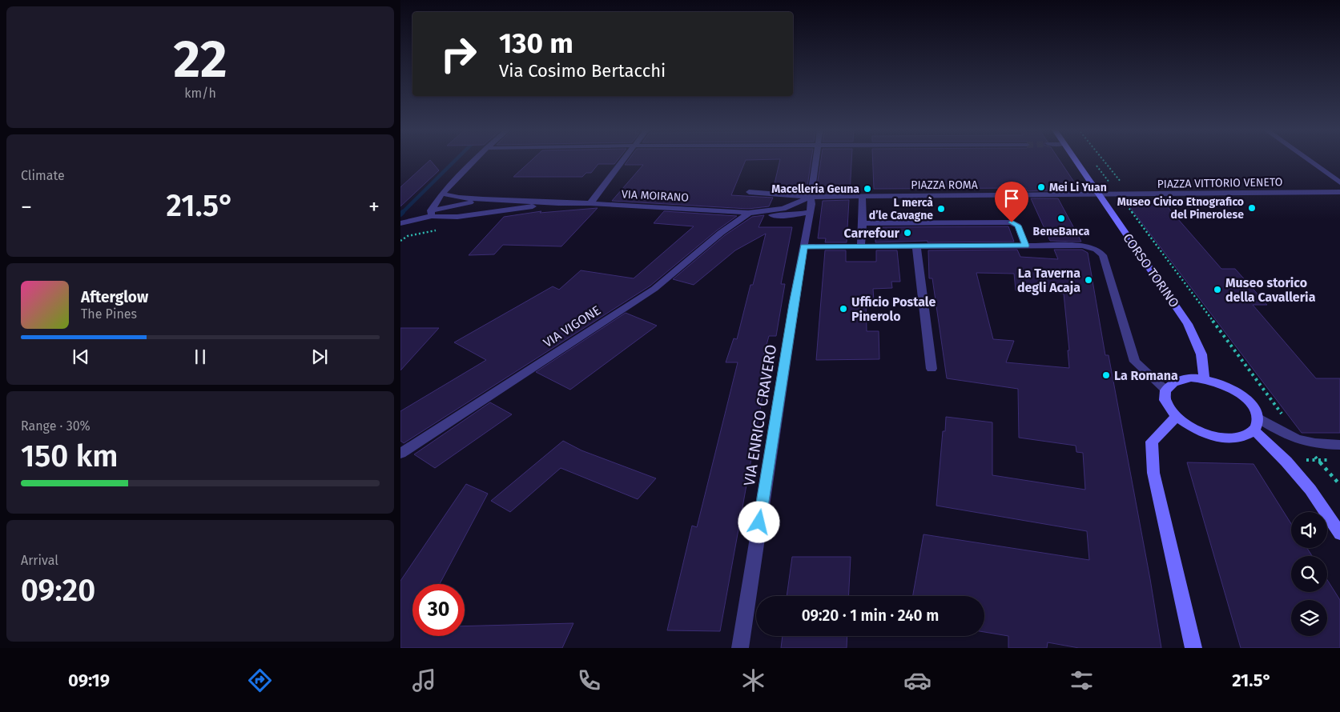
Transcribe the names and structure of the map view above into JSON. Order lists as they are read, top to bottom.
{
  "streets": {
    "main road": ["CORSO TORINO"],
    "street": [
      "PIAZZA VITTORIO VENETO",
      "PIAZZA ROMA",
      "VIA MOIRANO",
      "VIA VIGONE",
      "VIA ENRICO CRAVERO"
    ]
  },
  "crossings": [
    ["PIAZZA VITTORIO VENETO", "PIAZZA ROMA"],
    ["PIAZZA VITTORIO VENETO", "CORSO TORINO"],
    ["PIAZZA ROMA", "VIA MOIRANO"],
    ["PIAZZA ROMA", "CORSO TORINO"],
    ["PIAZZA ROMA", "VIA ENRICO CRAVERO"],
    ["VIA MOIRANO", "VIA VIGONE"],
    ["VIA MOIRANO", "VIA ENRICO CRAVERO"]
  ],
  "places": [
    "Mei Li Yuan",
    "Macelleria Geuna",
    "Museo Civico Etnografico del Pinerolese",
    "L mercà d’le Cavagne",
    "BeneBanca",
    "Carrefour",
    "La Taverna degli Acaja",
    "Museo storico della Cavalleria",
    "Ufficio Postale Pinerolo",
    "La Romana"
  ],
  "page": {
    "tile": [
      ["22", "km/h"],
      "Climate",
      ["Range · 30%", "150 km"],
      ["Arrival", "09:20"]
    ],
    "turn": ["130 m", "Via Cosimo Bertacchi"],
    "heat": ["−", "21.5°", "+"],
    "song": ["Afterglow", "The Pines"],
    "limit": "30",
    "trip": "09:20 · 1 min · 240 m",
    "tabs": ["09:19", "21.5°"]
  }
}
